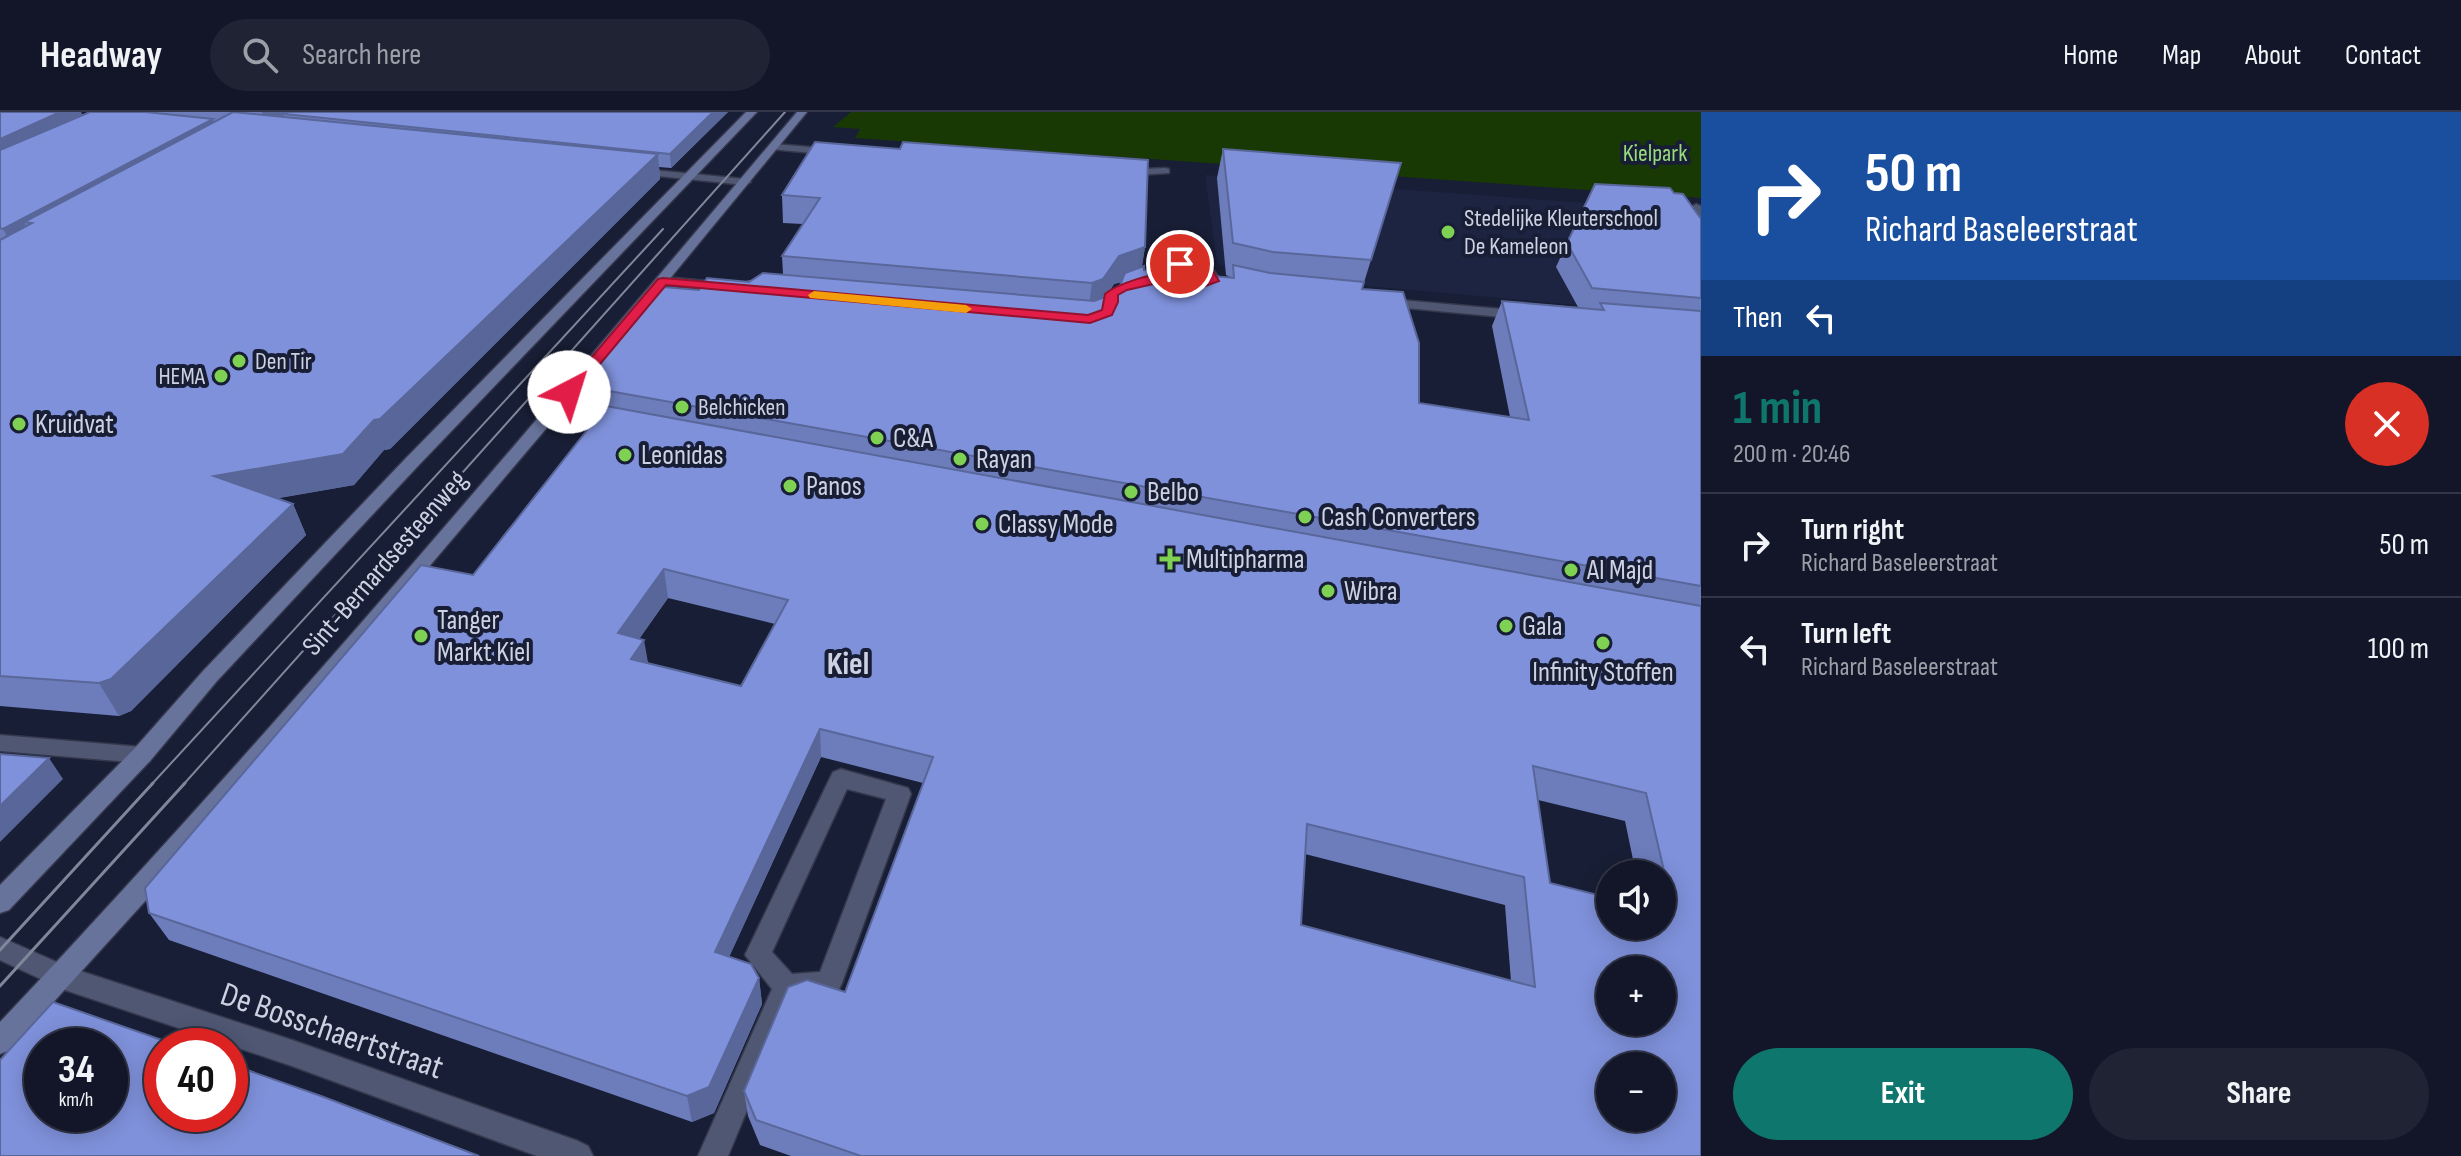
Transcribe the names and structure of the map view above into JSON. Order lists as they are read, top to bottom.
{
  "streets": {
    "street": ["Sint-Bernardsesteenweg", "De Bosschaertstraat"]
  },
  "crossings": [
    ["Sint-Bernardsesteenweg", "De Bosschaertstraat"]
  ],
  "districts": ["Kiel"],
  "parks": ["Kielpark"],
  "places": {
    "other": [
      "Stedelijke Kleuterschool De Kameleon",
      "Den Tir",
      "HEMA",
      "Belchicken",
      "Kruidvat",
      "C&A",
      "Leonidas",
      "Rayan",
      "Panos",
      "Belbo",
      "Cash Converters",
      "Classy Mode",
      "Al Majd",
      "Wibra",
      "Gala",
      "Tanger Markt Kiel",
      "Infinity Stoffen"
    ],
    "health": ["Multipharma"]
  },
  "page": {
    "header": "Headway",
    "search": "Search here",
    "nav": [
      "Home",
      "Map",
      "About",
      "Contact"
    ],
    "turn": ["50 m", "Richard Baseleerstraat"],
    "then": "Then",
    "heading": ["1 min", "200 m · 20:46"],
    "list": [
      {
        "name": "Turn right",
        "note": "Richard Baseleerstraat",
        "value": "50 m"
      },
      {
        "name": "Turn left",
        "note": "Richard Baseleerstraat",
        "value": "100 m"
      }
    ],
    "map_buttons": ["+", "−"],
    "speed": "34 km/h",
    "limit": "40",
    "buttons": ["Exit", "Share"]
  }
}
